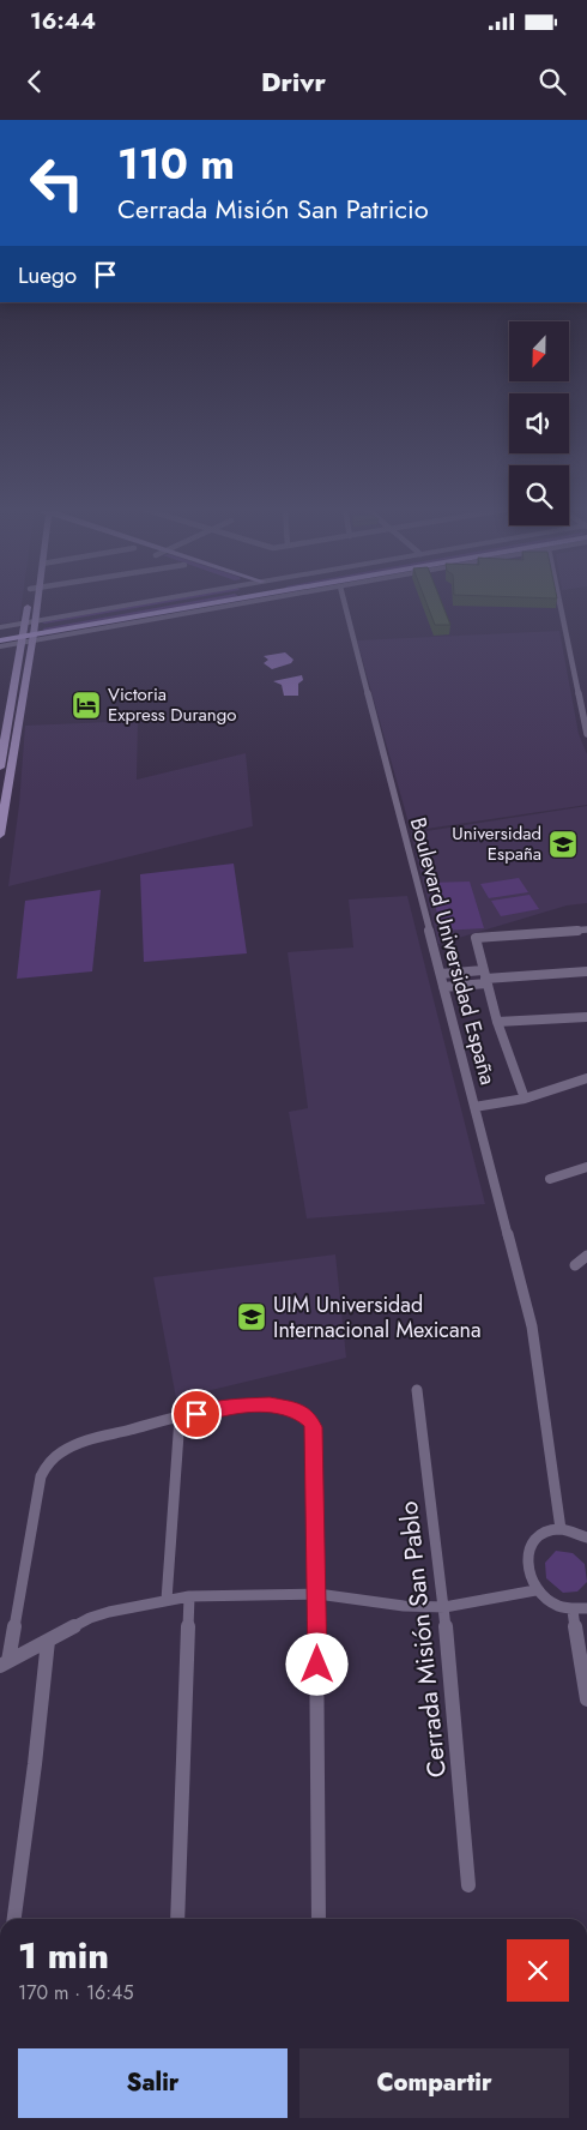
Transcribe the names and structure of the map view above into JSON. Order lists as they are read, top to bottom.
{
  "streets": {
    "street": ["Boulevard Universidad España", "Cerrada Misión San Pablo"]
  },
  "places": {
    "hotel": ["Victoria Express Durango"],
    "school or university": ["Universidad España", "UIM Universidad Internacional Mexicana"]
  },
  "north": "bottom",
  "page": {
    "status": "16:44",
    "header": "Drivr",
    "turn": ["110 m", "Cerrada Misión San Patricio"],
    "then": "Luego",
    "heading": ["1 min", "170 m · 16:45"],
    "buttons": ["Salir", "Compartir"]
  }
}
